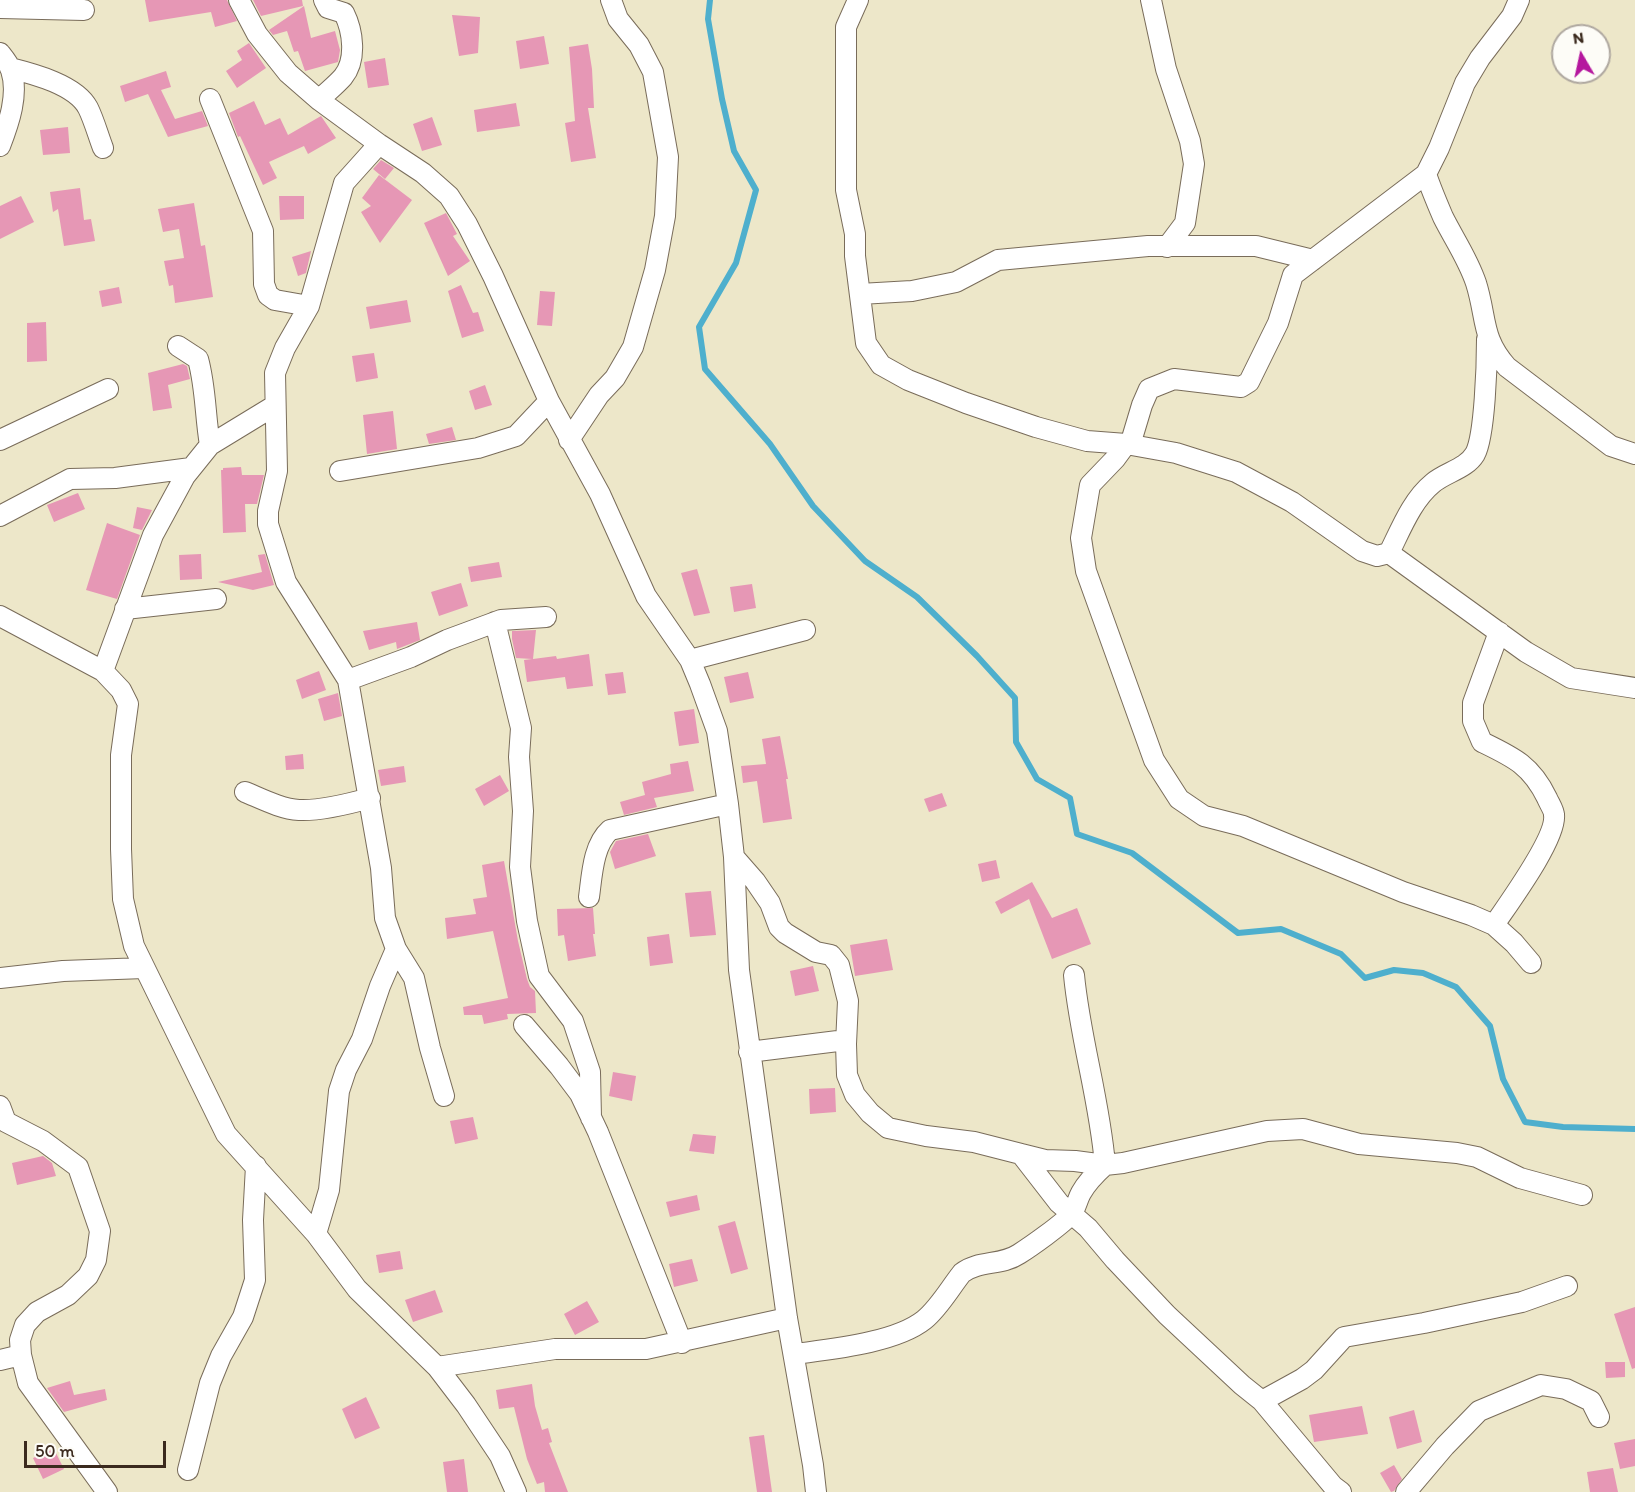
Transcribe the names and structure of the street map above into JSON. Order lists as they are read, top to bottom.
{
  "scale_bar": "50 m",
  "north": "top"
}
